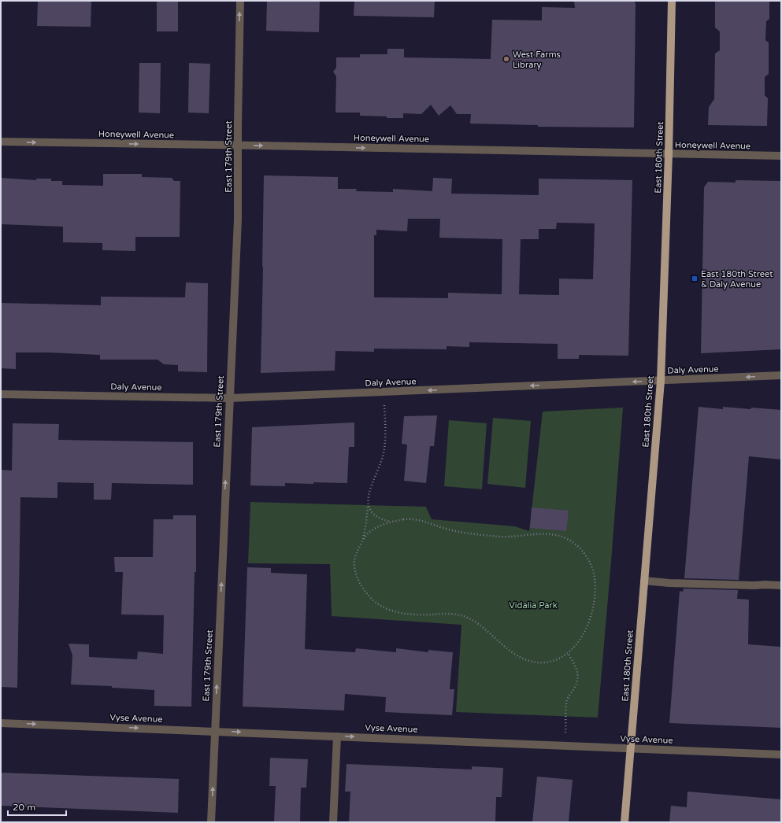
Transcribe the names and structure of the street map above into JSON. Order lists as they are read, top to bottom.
{
  "streets": {
    "main road": ["East 180th Street"],
    "street": [
      "Honeywell Avenue",
      "East 179th Street",
      "Daly Avenue",
      "Vyse Avenue"
    ]
  },
  "crossings": [
    ["Honeywell Avenue", "East 179th Street"],
    ["Honeywell Avenue", "East 180th Street"],
    ["East 179th Street", "Daly Avenue"],
    ["East 179th Street", "Vyse Avenue"],
    ["East 180th Street", "Daly Avenue"],
    ["East 180th Street", "Vyse Avenue"]
  ],
  "one_way": [
    "Honeywell Avenue",
    "East 179th Street",
    "Daly Avenue",
    "Vyse Avenue"
  ],
  "parks": ["Vidalia Park"],
  "places": {
    "other": ["West Farms Library"],
    "transit": ["East 180th Street & Daly Avenue"]
  },
  "scale_bar": "20 m"
}
